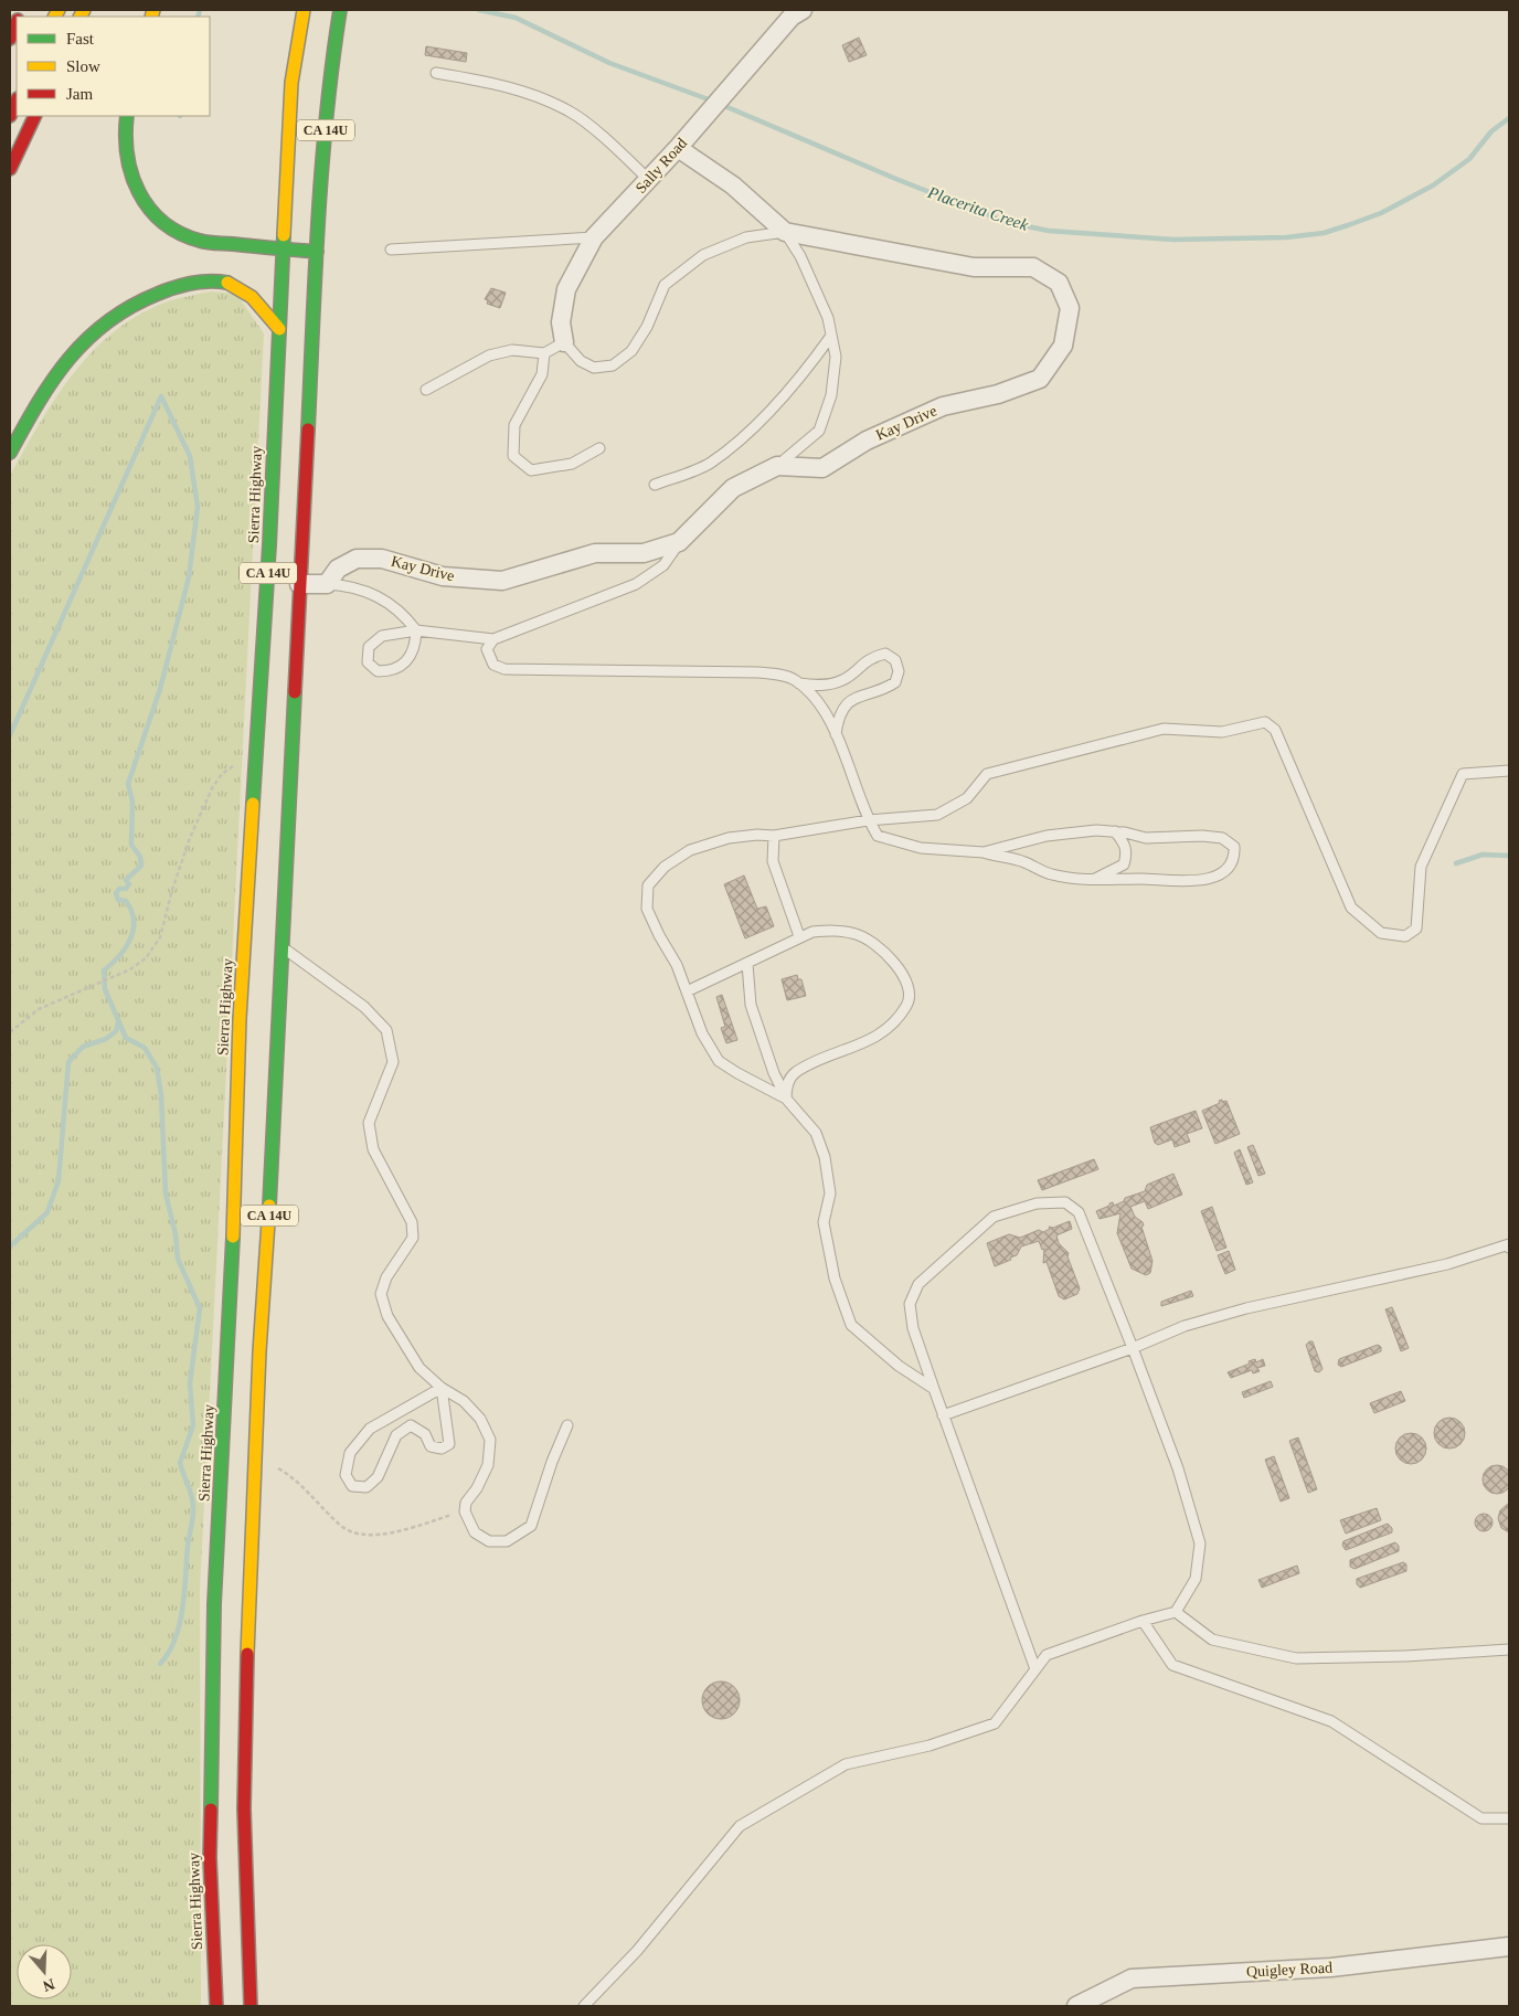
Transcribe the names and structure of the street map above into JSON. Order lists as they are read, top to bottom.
{
  "streets": {
    "main road": ["CA 14U", "Sierra Highway"],
    "street": ["Sally Road", "Kay Drive", "Quigley Road"]
  },
  "water": ["Placerita Creek"],
  "legend": ["Fast", "Slow", "Jam"],
  "north": "bottom"
}
